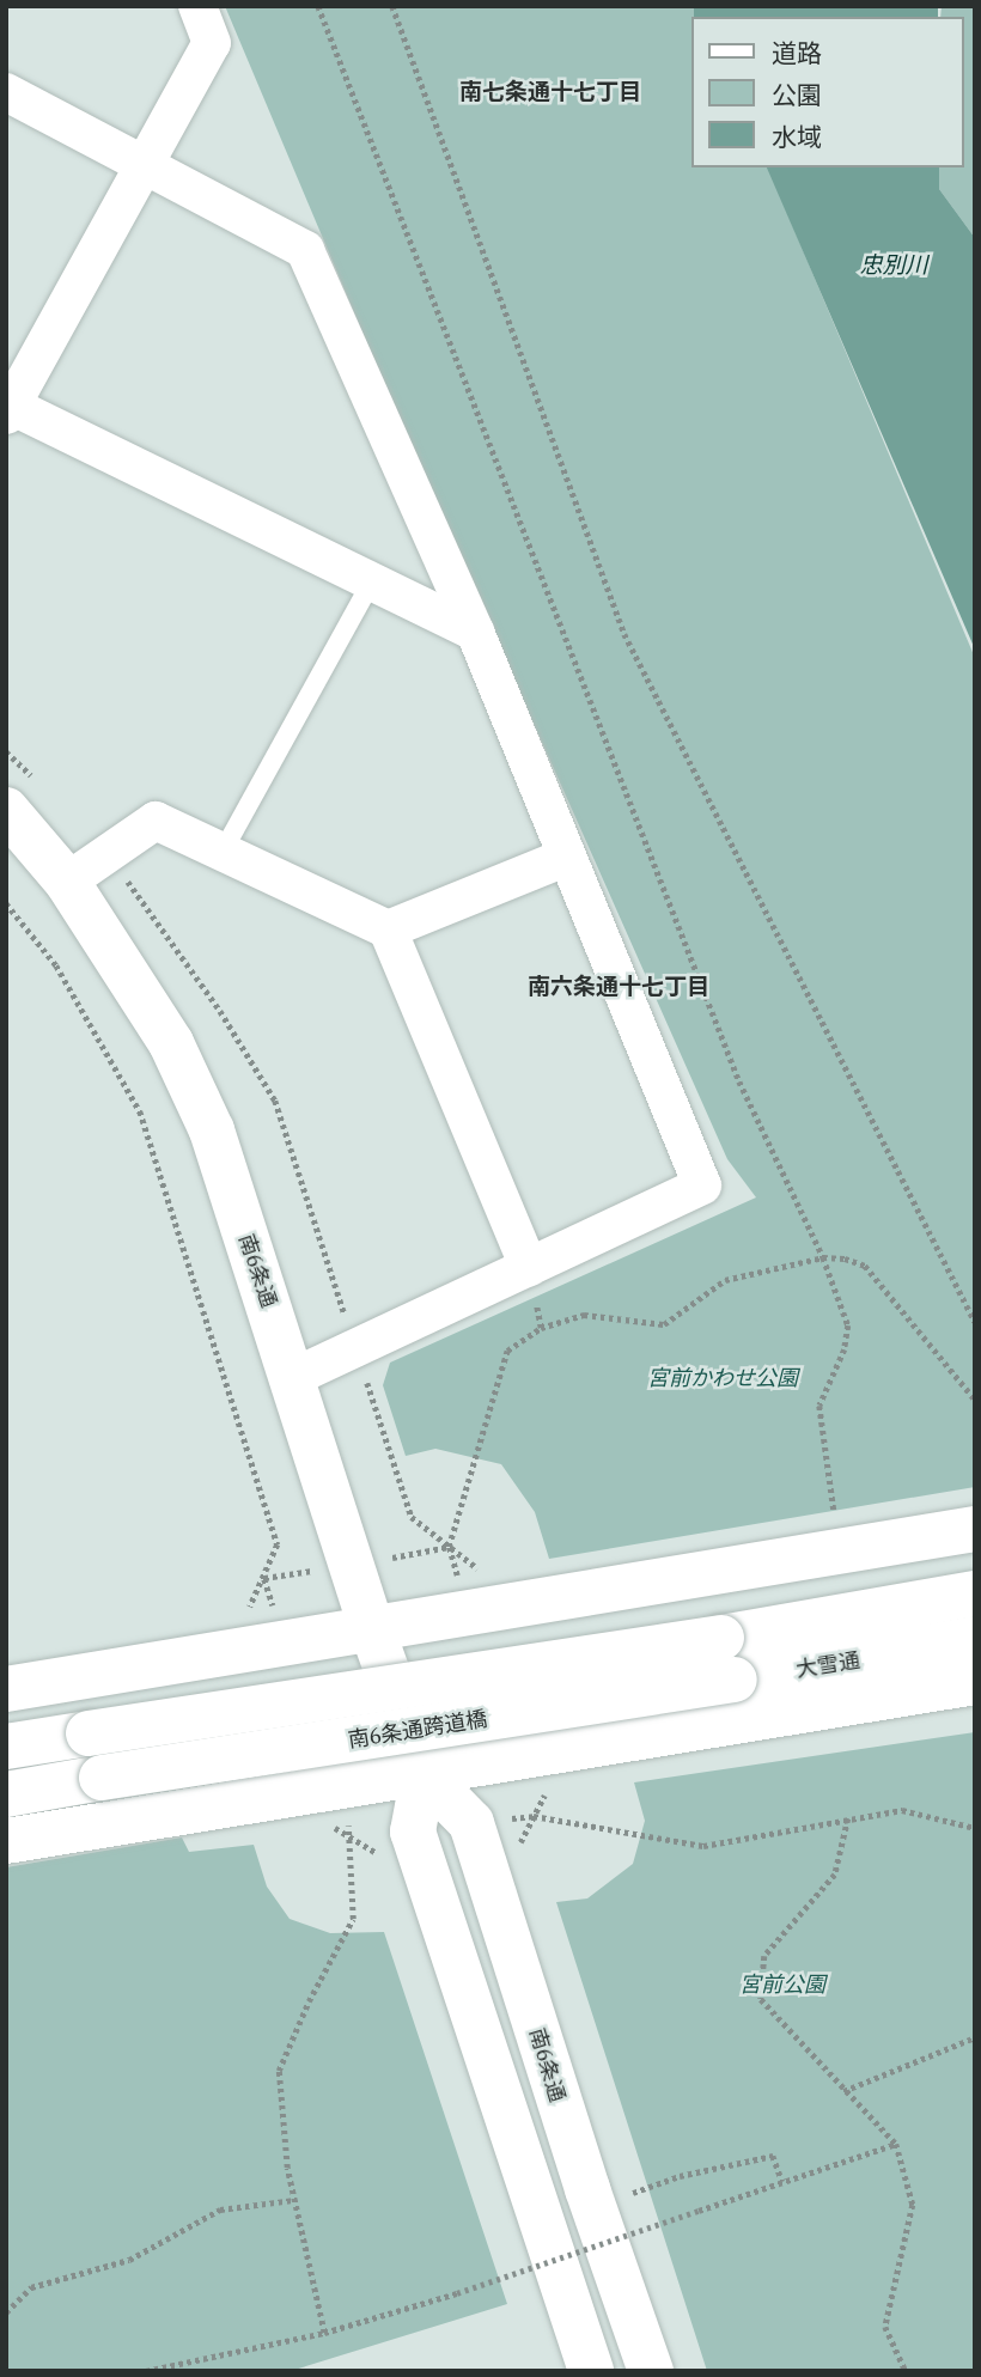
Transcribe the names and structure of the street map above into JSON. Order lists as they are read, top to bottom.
{
  "streets": {
    "main road": ["南6条通", "大雪通", "南6条通跨道橋"]
  },
  "crossings": [
    ["大雪通", "南6条通跨道橋"]
  ],
  "districts": ["南七条通十七丁目", "南六条通十七丁目"],
  "water": ["忠別川"],
  "parks": ["宮前かわせ公園", "宮前公園"],
  "legend": ["道路", "公園", "水域"]
}
